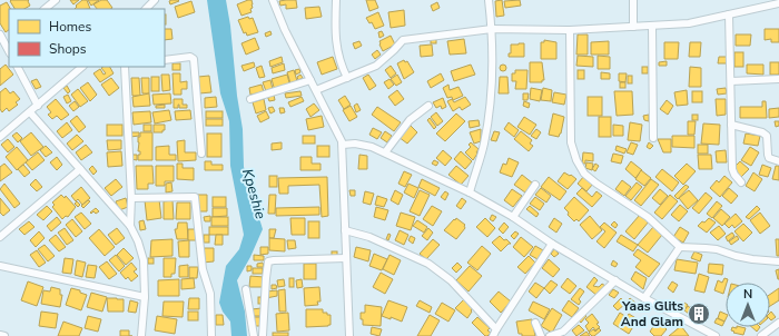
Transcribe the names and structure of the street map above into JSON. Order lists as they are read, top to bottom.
{
  "water": ["Kpeshie"],
  "places": {
    "building": ["Yaas Glits And Glam"]
  },
  "legend": ["Homes", "Shops"],
  "north": "top"
}
